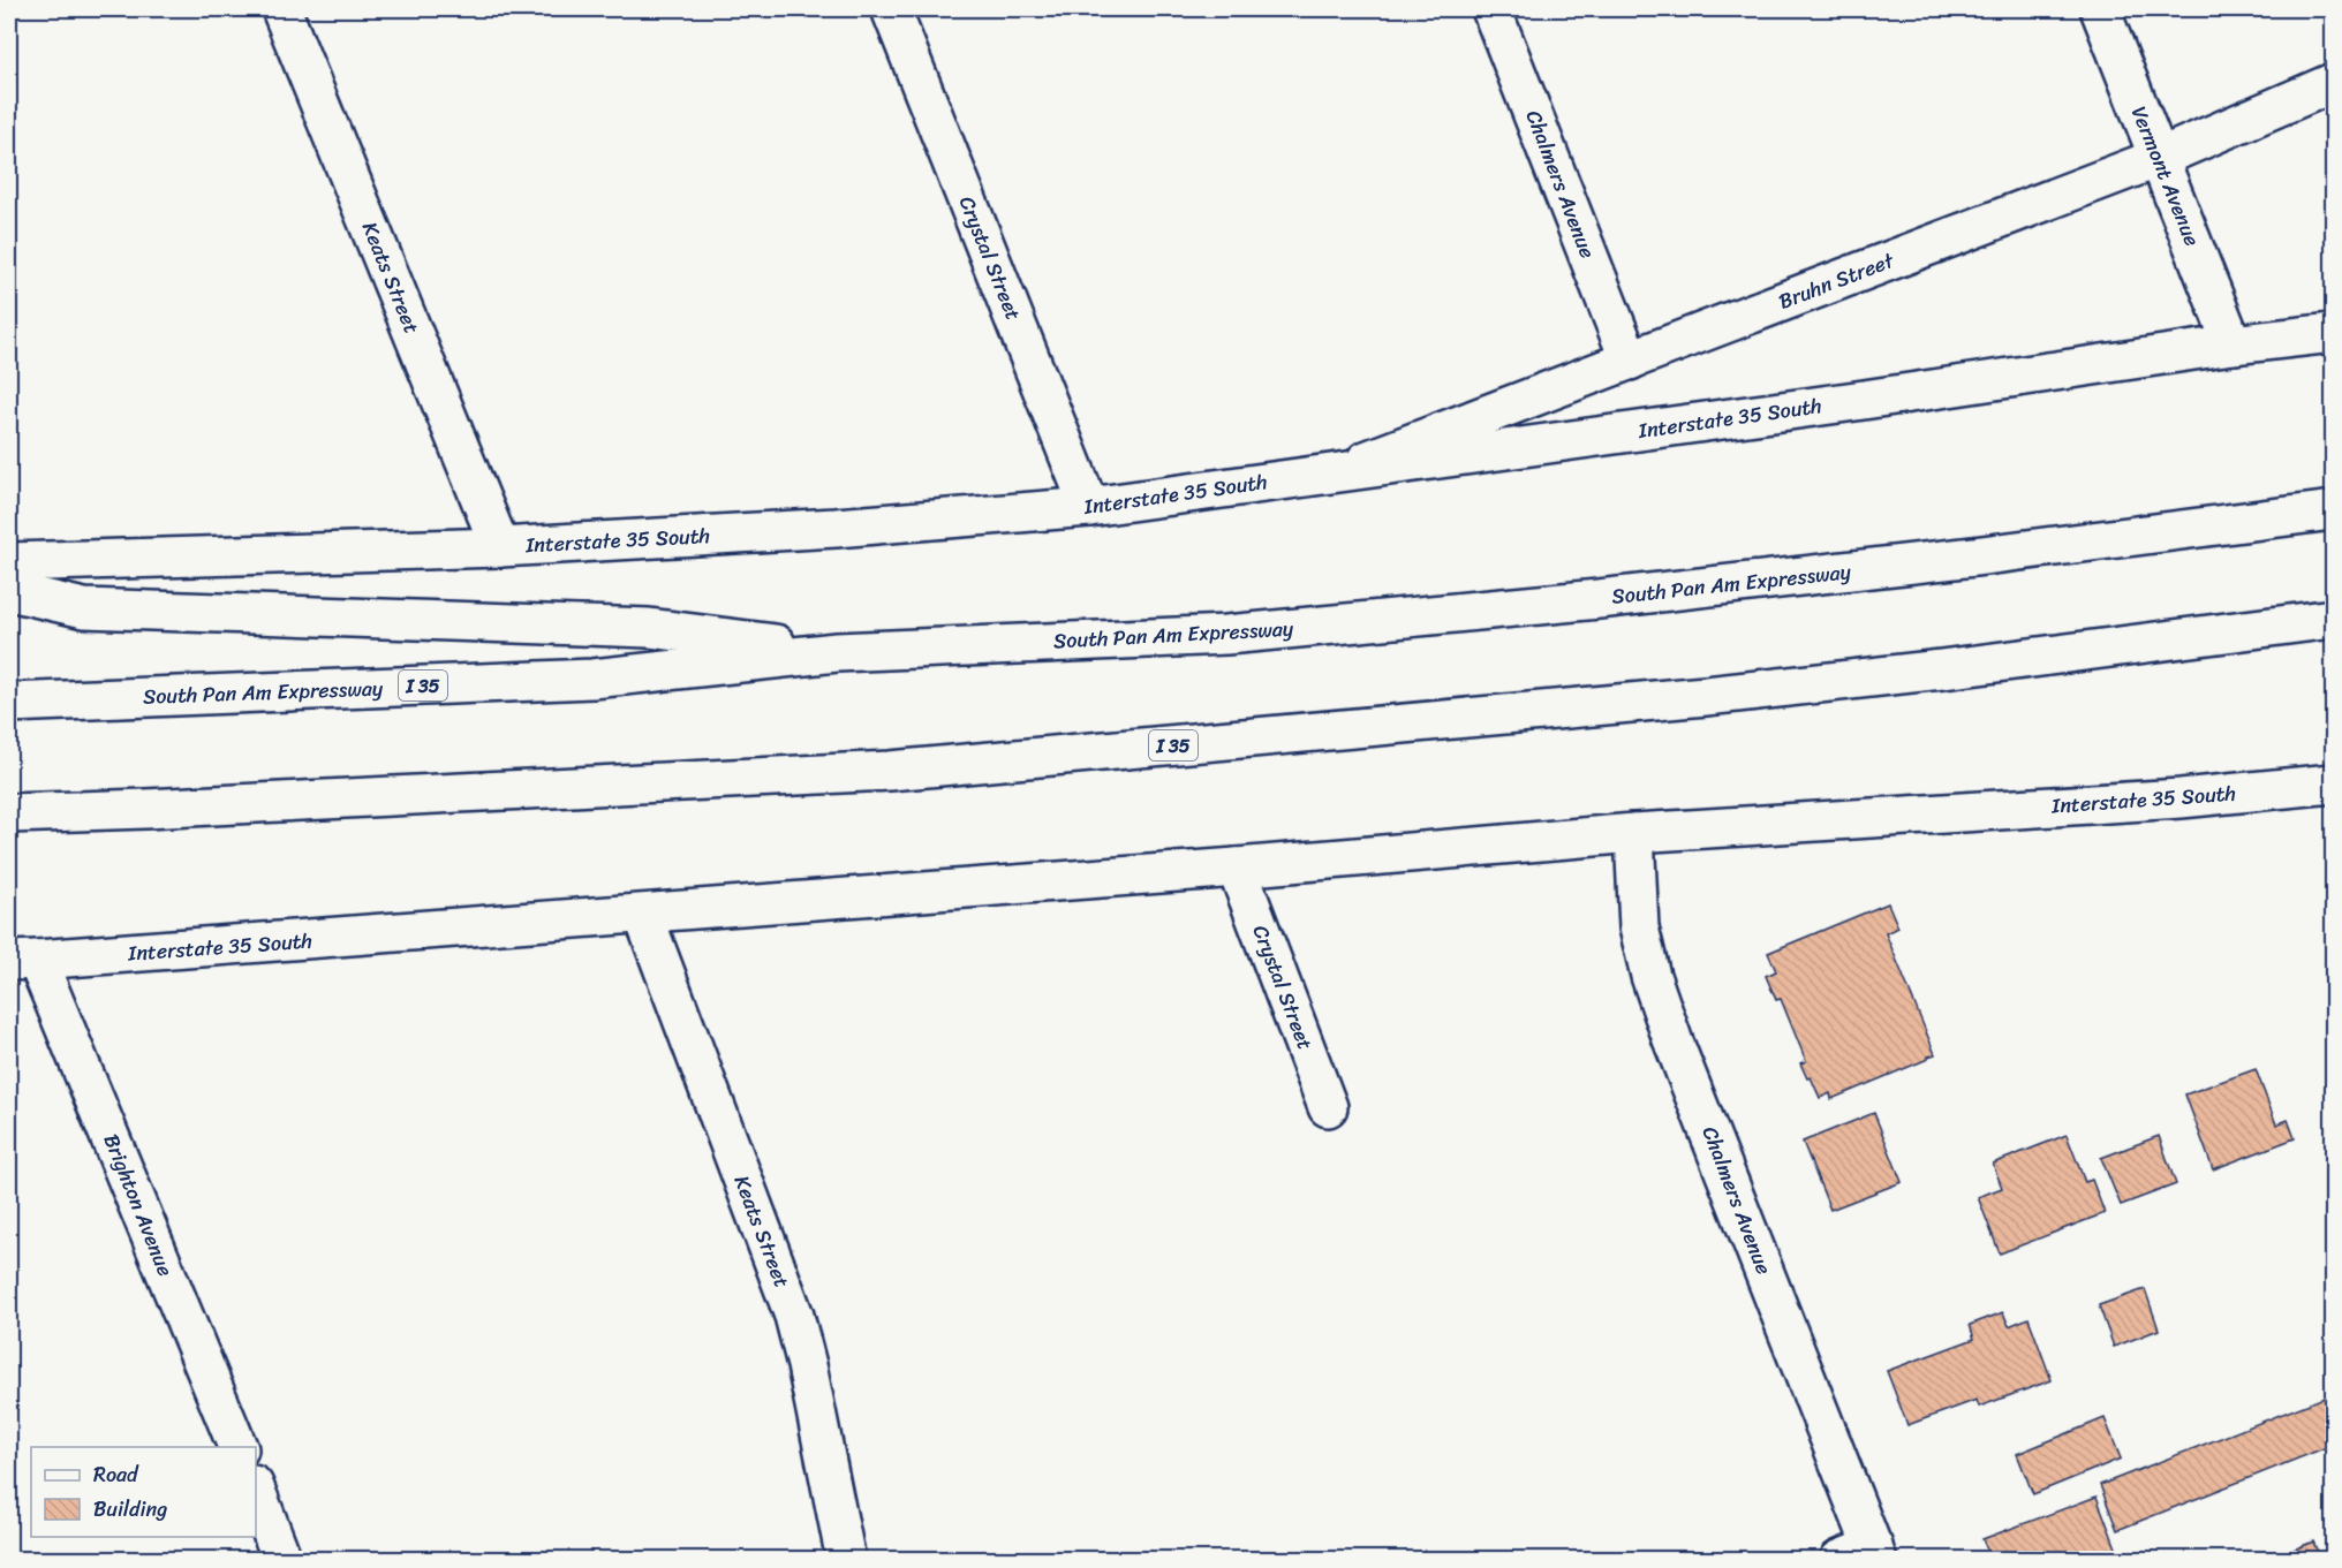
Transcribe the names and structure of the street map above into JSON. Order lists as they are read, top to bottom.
{
  "streets": {
    "main road": [
      "Vermont Avenue",
      "Chalmers Avenue",
      "Crystal Street",
      "Keats Street",
      "Bruhn Street",
      "Interstate 35 South",
      "South Pan Am Expressway",
      "I 35",
      "Brighton Avenue"
    ]
  },
  "crossings": [
    ["Vermont Avenue", "Bruhn Street"],
    ["Vermont Avenue", "Interstate 35 South"],
    ["Chalmers Avenue", "Bruhn Street"],
    ["Chalmers Avenue", "Interstate 35 South"],
    ["Crystal Street", "Interstate 35 South"],
    ["Keats Street", "Interstate 35 South"],
    ["Bruhn Street", "Interstate 35 South"],
    ["Interstate 35 South", "Brighton Avenue"]
  ],
  "legend": ["Road", "Building"]
}
